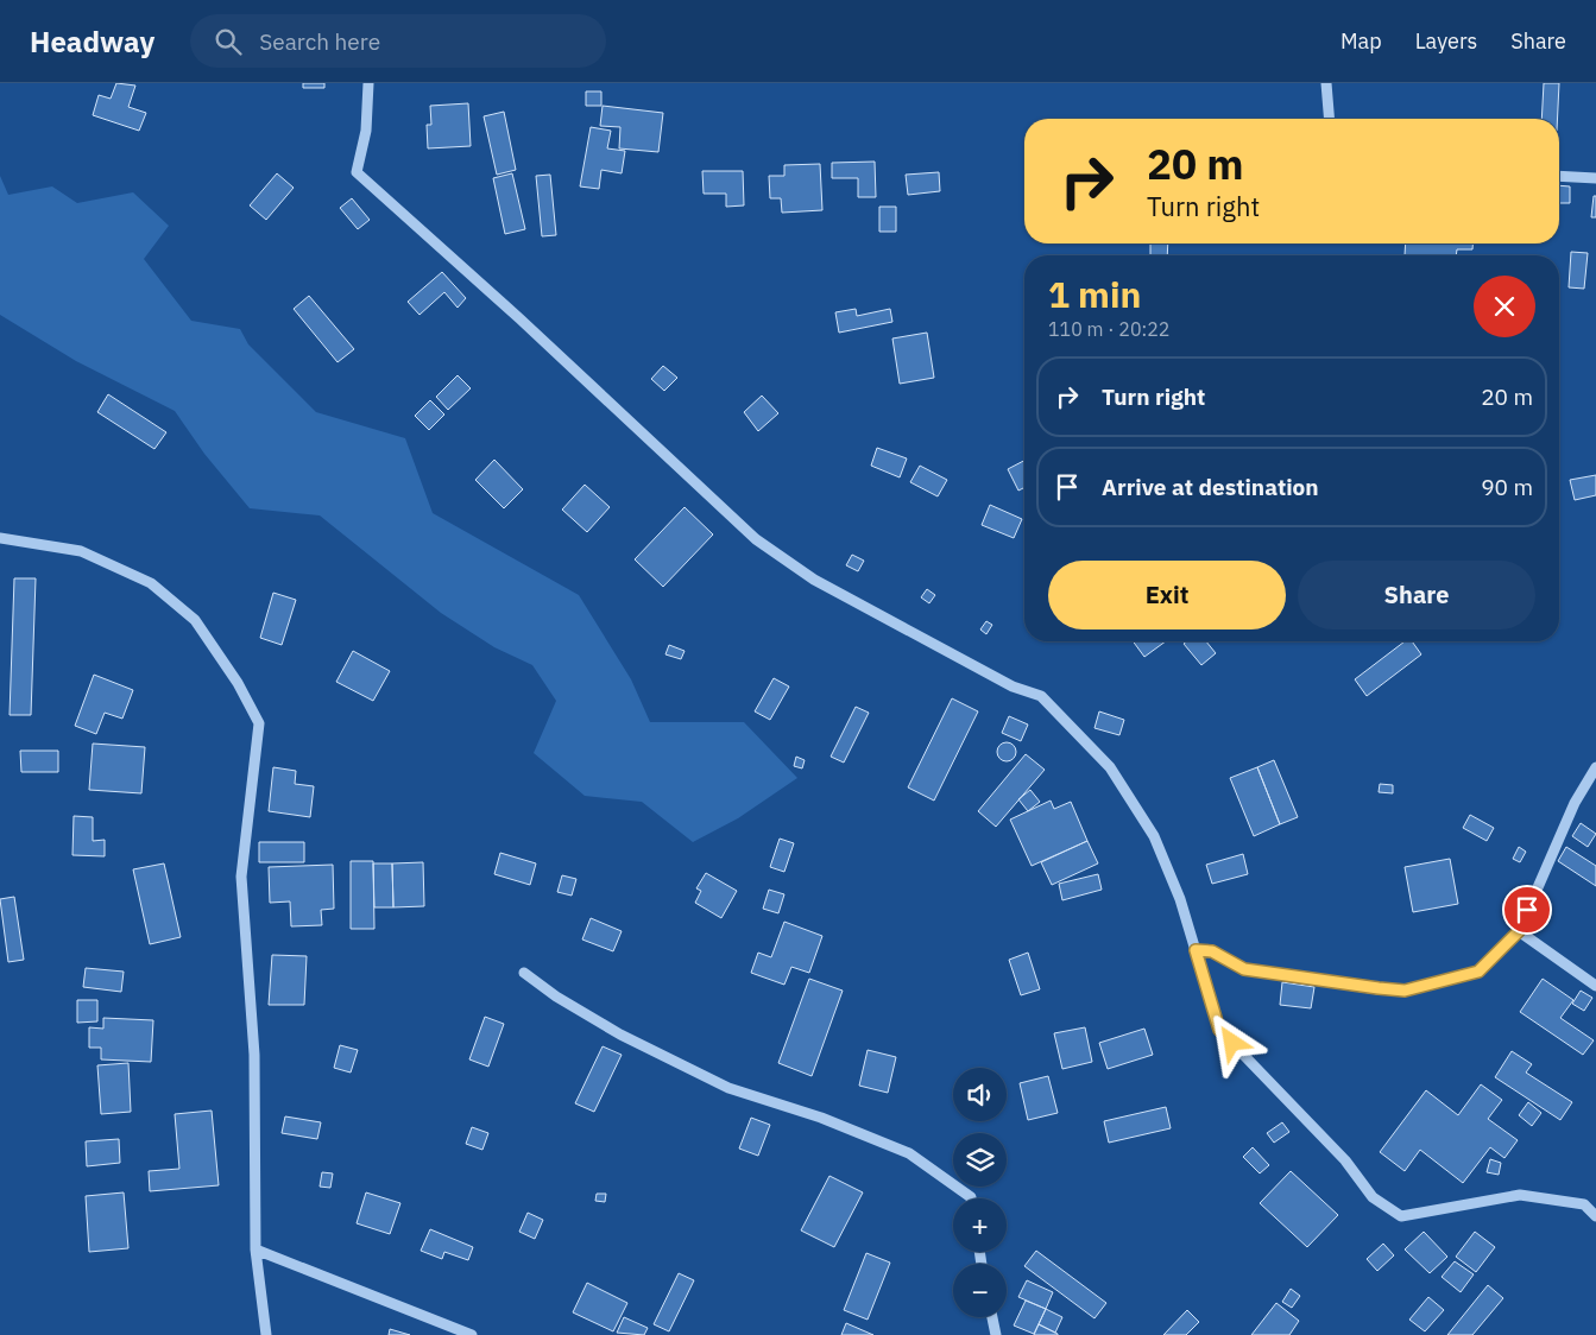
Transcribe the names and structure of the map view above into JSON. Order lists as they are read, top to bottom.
{
  "page": {
    "header": "Headway",
    "search": "Search here",
    "nav": ["Map", "Layers", "Share"],
    "turn": ["20 m", "Turn right"],
    "heading": ["1 min", "110 m · 20:22"],
    "list": [
      {
        "name": "Turn right",
        "value": "20 m"
      },
      {
        "name": "Arrive at destination",
        "value": "90 m"
      }
    ],
    "buttons": ["Exit", "Share"],
    "map_buttons": ["+", "−"]
  }
}
